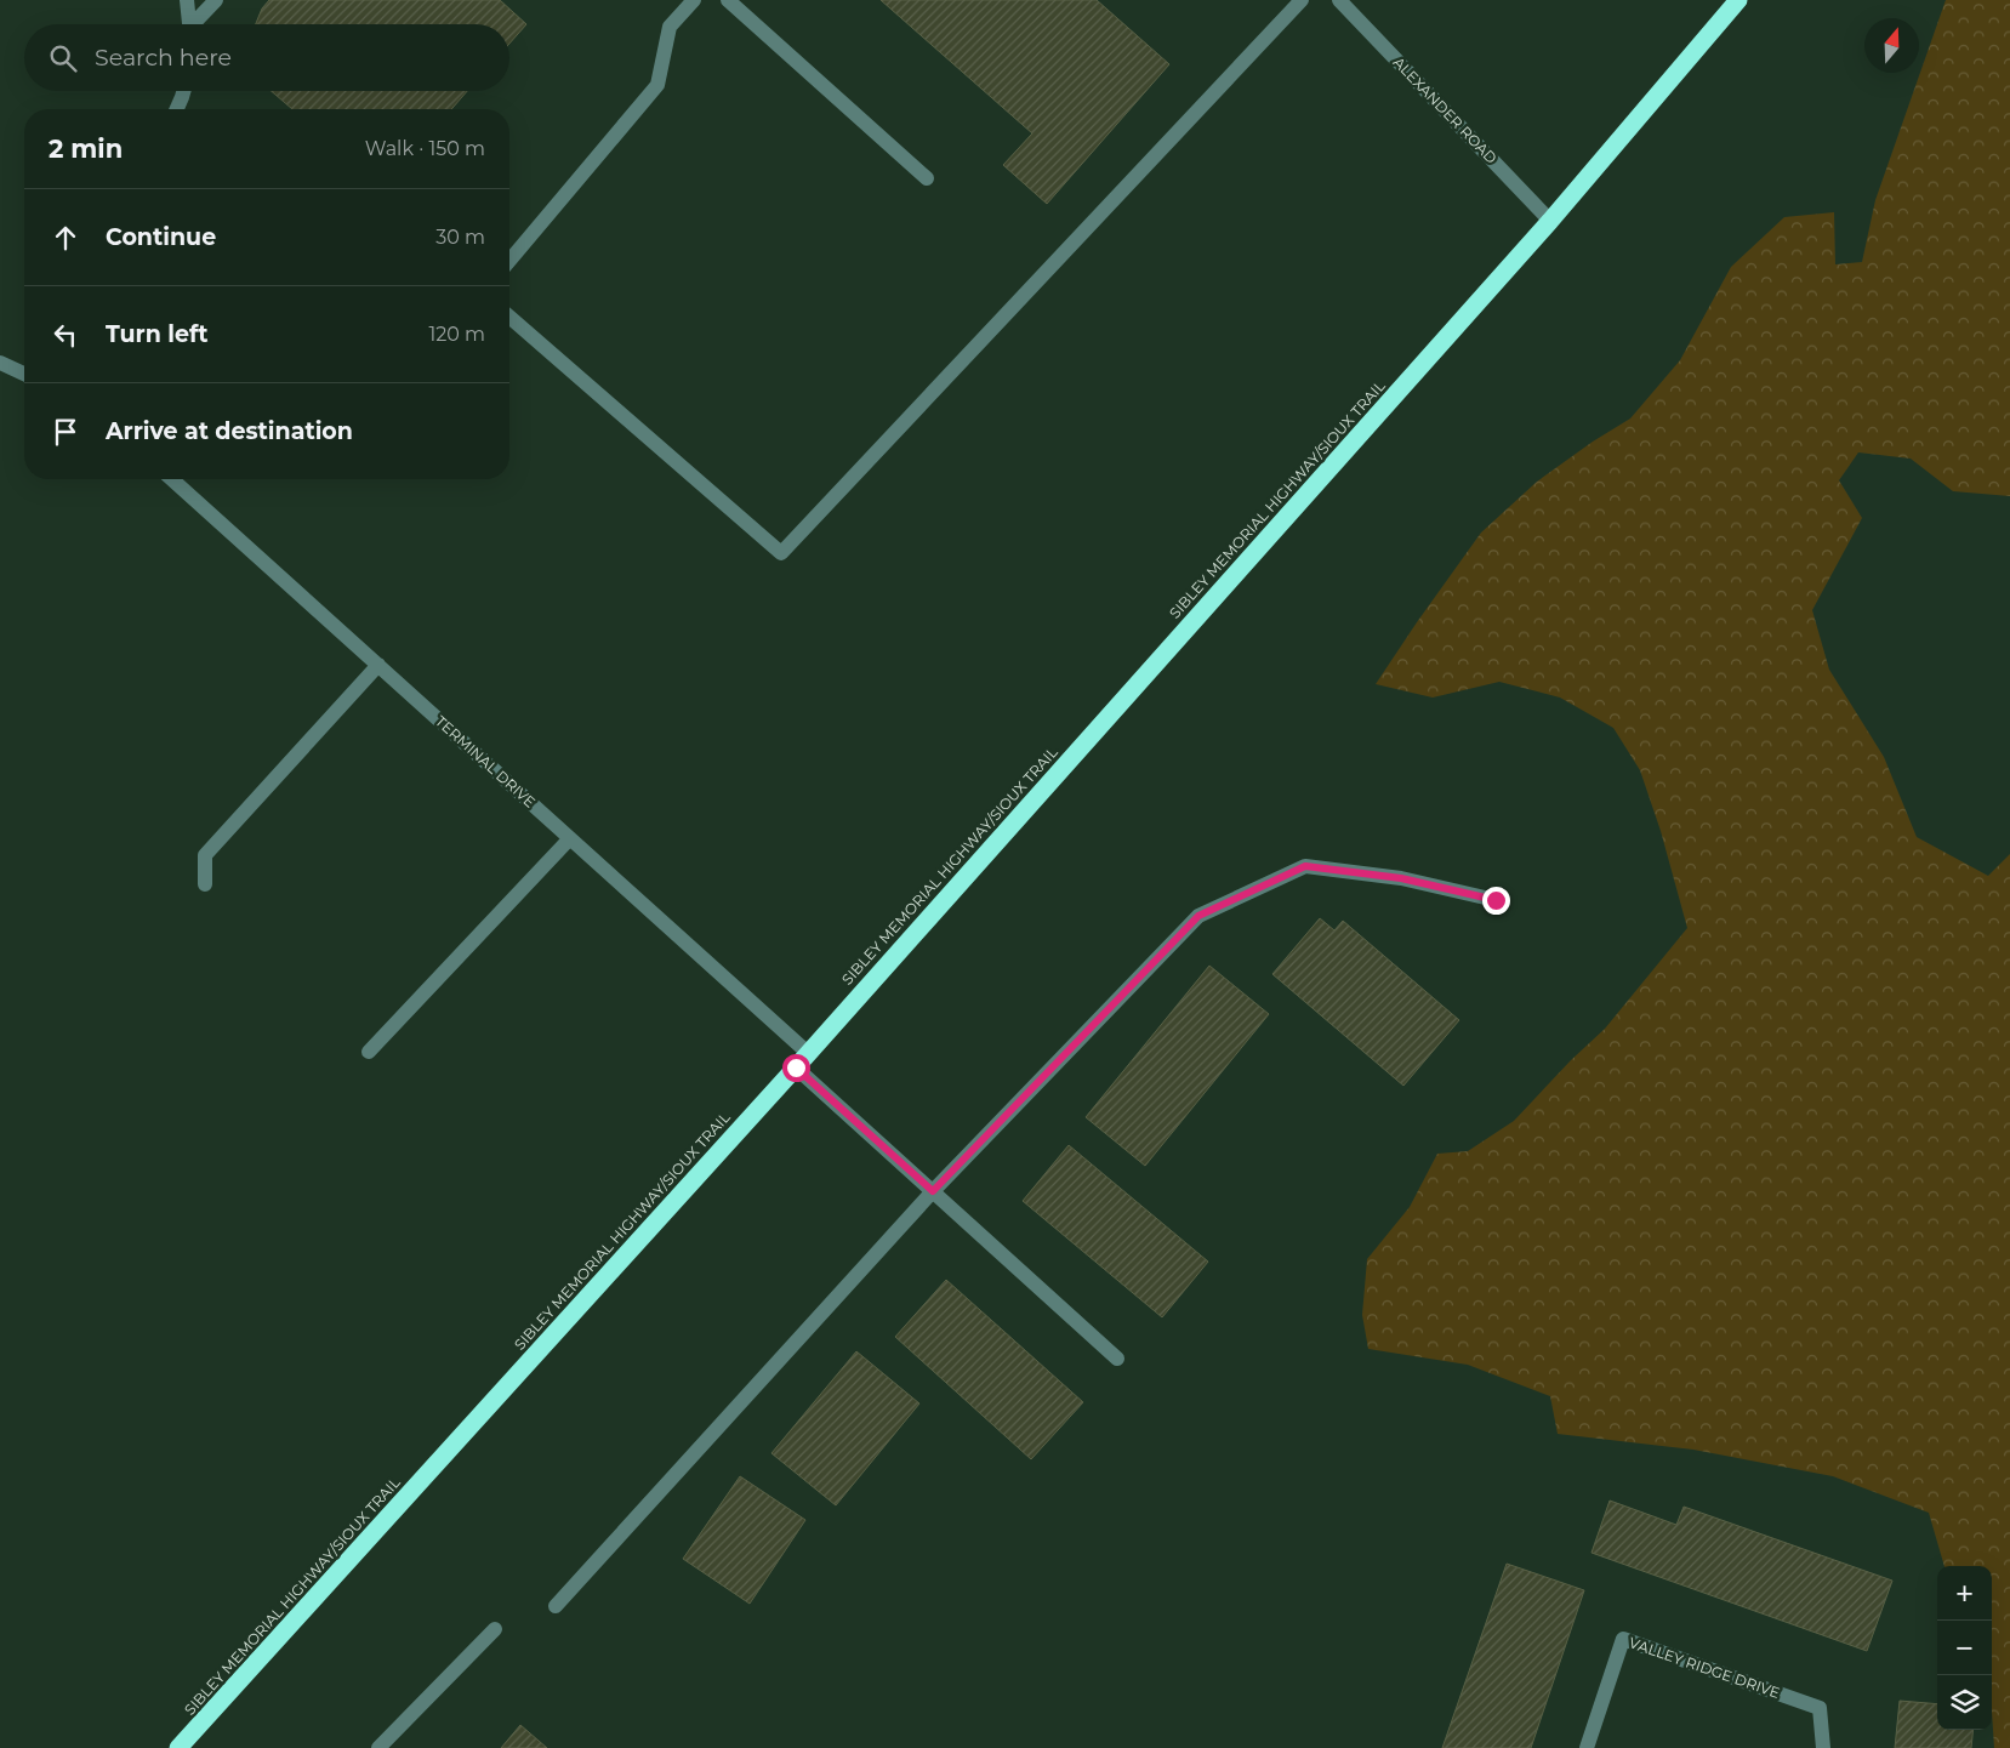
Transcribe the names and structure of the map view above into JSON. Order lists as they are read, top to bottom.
{
  "streets": {
    "highway": ["SIBLEY MEMORIAL HIGHWAY/SIOUX TRAIL"],
    "street": ["ALEXANDER ROAD", "TERMINAL DRIVE", "VALLEY RIDGE DRIVE"]
  },
  "crossings": [
    ["ALEXANDER ROAD", "SIBLEY MEMORIAL HIGHWAY/SIOUX TRAIL"],
    ["SIBLEY MEMORIAL HIGHWAY/SIOUX TRAIL", "TERMINAL DRIVE"]
  ],
  "north": "top",
  "page": {
    "search": "Search here",
    "heading": ["2 min", "Walk · 150 m"],
    "list": [
      ["Continue", "30 m"],
      ["Turn left", "120 m"],
      "Arrive at destination"
    ],
    "map_buttons": ["+", "−"]
  }
}
